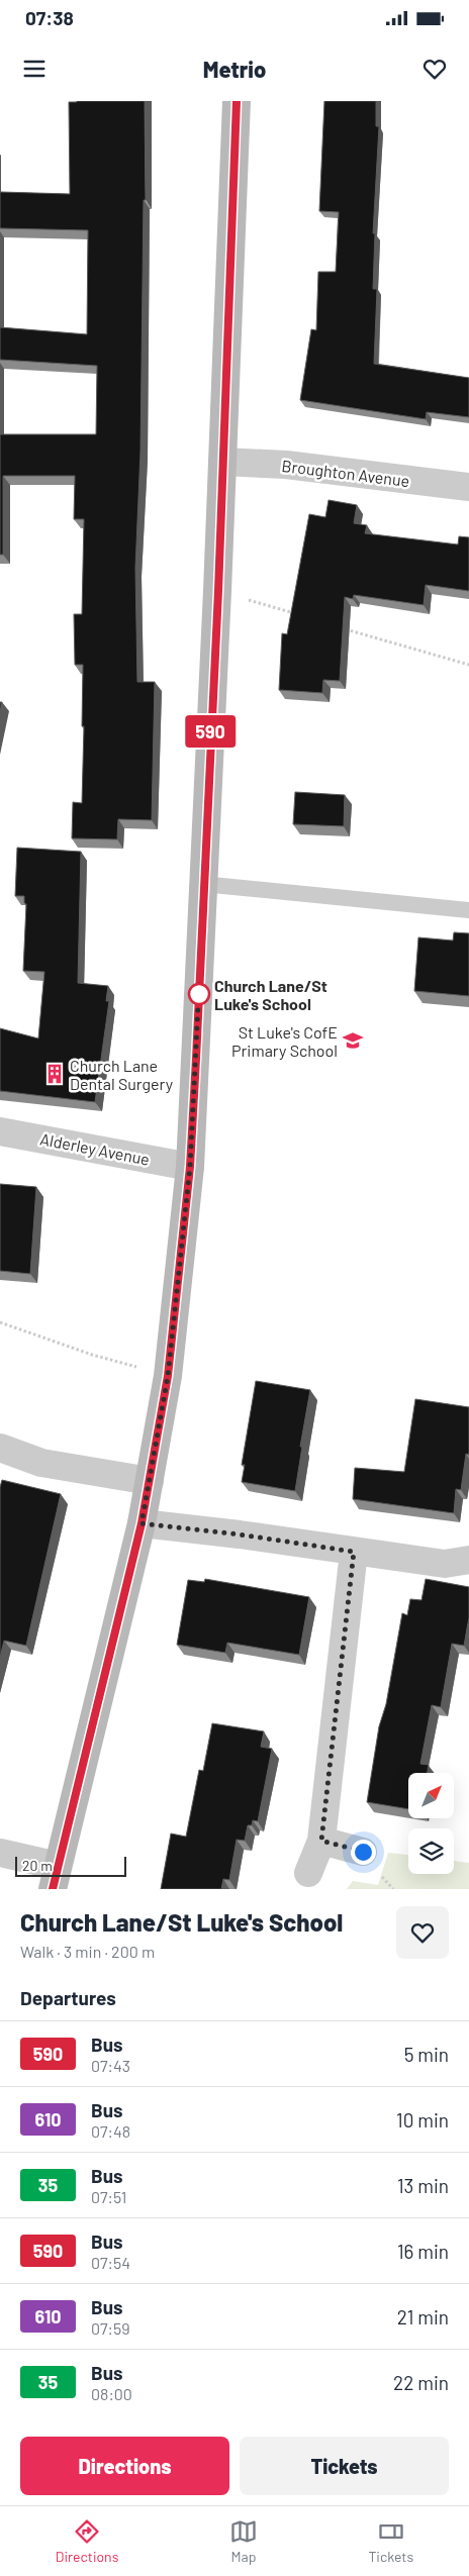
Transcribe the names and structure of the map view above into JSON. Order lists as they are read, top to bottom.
{
  "streets": {
    "street": ["Broughton Avenue", "Alderley Avenue"]
  },
  "places": {
    "other": ["Church Lane/St Luke's School"],
    "school or university": ["St Luke's CofE Primary School"],
    "building": ["Church Lane Dental Surgery"]
  },
  "lines": ["bus line 590"],
  "scale_bar": "20 m",
  "north": "top right",
  "page": {
    "status": "07:38",
    "header": "Metrio",
    "on_map": "590",
    "scale": "20 m",
    "heading": [
      ["Church Lane/St Luke's School", "Walk · 3 min · 200 m"],
      "Departures"
    ],
    "list": [
      {
        "mark": "590",
        "name": "Bus",
        "note": "07:43",
        "value": "5 min"
      },
      {
        "mark": "610",
        "name": "Bus",
        "note": "07:48",
        "value": "10 min"
      },
      {
        "mark": "35",
        "name": "Bus",
        "note": "07:51",
        "value": "13 min"
      },
      {
        "mark": "590",
        "name": "Bus",
        "note": "07:54",
        "value": "16 min"
      },
      {
        "mark": "610",
        "name": "Bus",
        "note": "07:59",
        "value": "21 min"
      },
      {
        "mark": "35",
        "name": "Bus",
        "note": "08:00",
        "value": "22 min"
      }
    ],
    "buttons": ["Directions", "Tickets"],
    "tabs": ["Directions", "Map", "Tickets"]
  }
}
